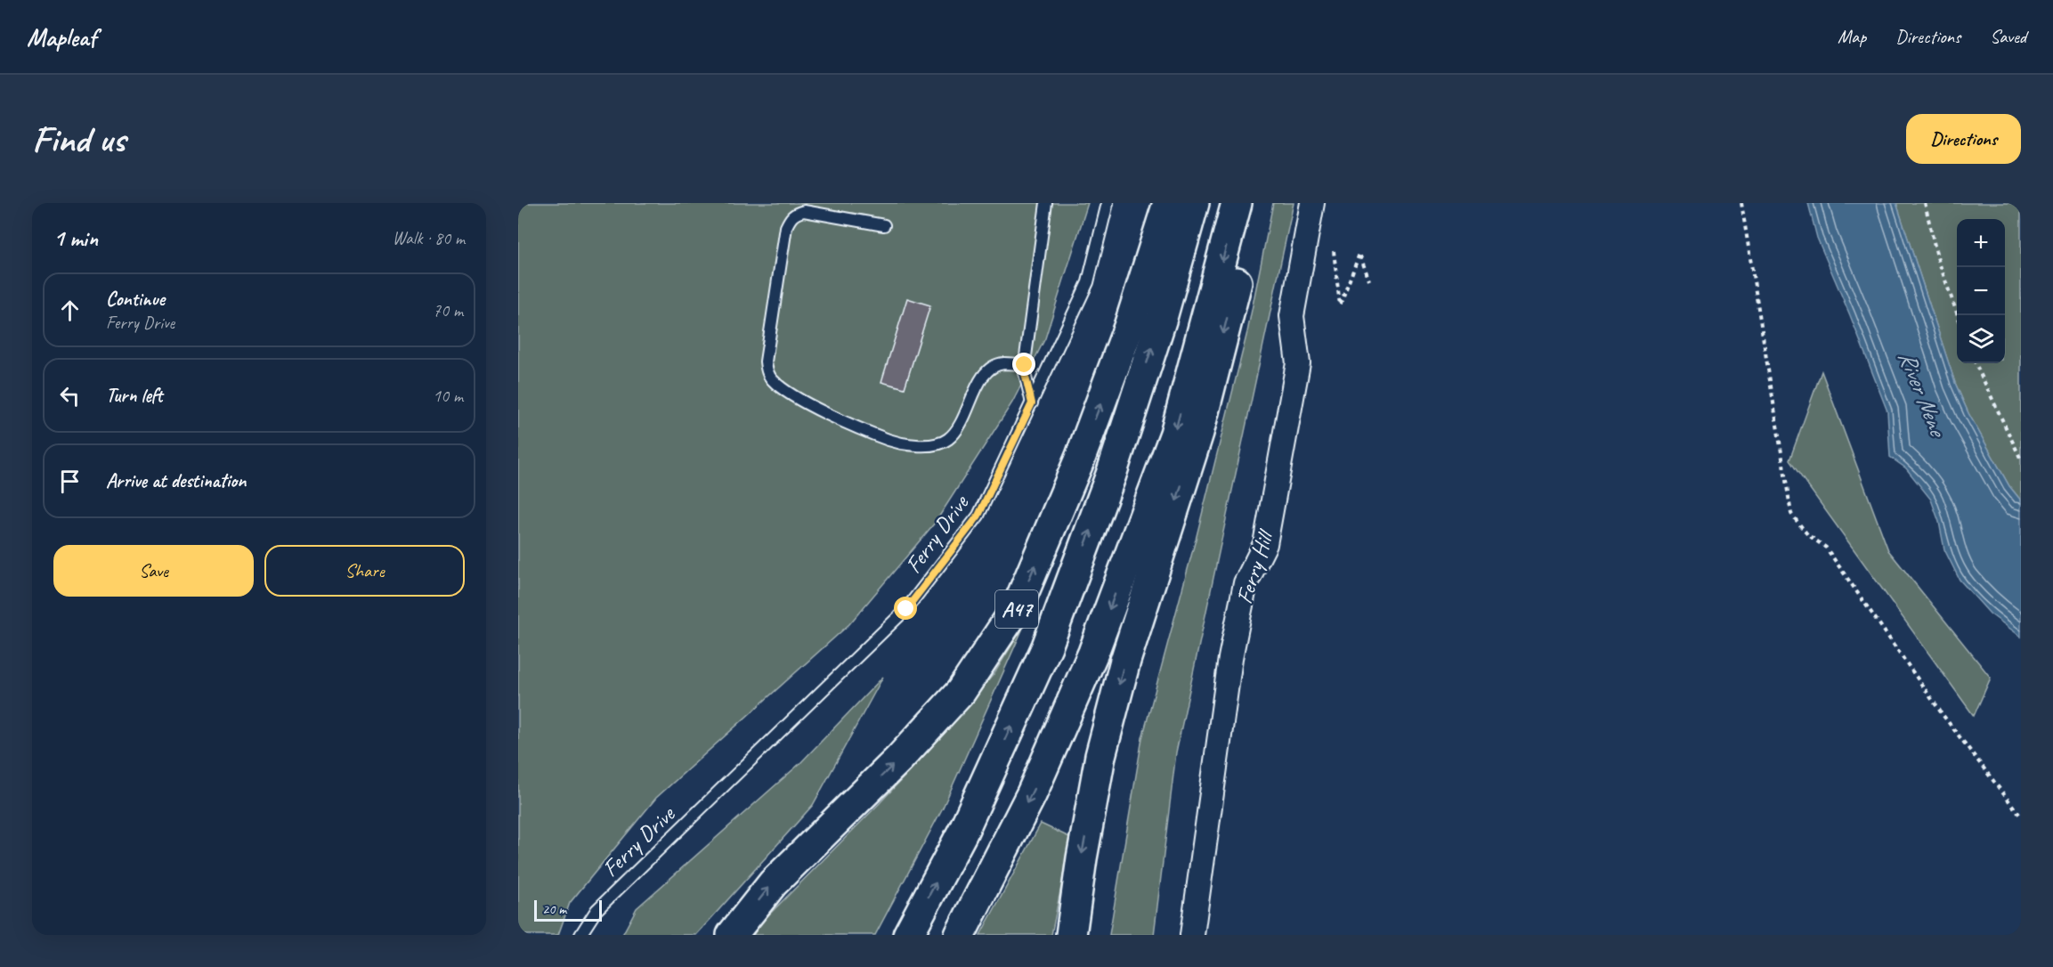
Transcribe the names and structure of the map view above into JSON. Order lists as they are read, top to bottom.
{
  "streets": {
    "highway": ["A47"],
    "street": ["Ferry Hill"],
    "lane": ["Ferry Drive"]
  },
  "water": ["River Nene"],
  "scale_bar": "20 m",
  "page": {
    "header": "Mapleaf",
    "nav": ["Map", "Directions", "Saved"],
    "buttons": [
      "Directions",
      ["Save", "Share"]
    ],
    "title": "Find us",
    "heading": ["1 min", "Walk · 80 m"],
    "map_buttons": ["+", "−"],
    "list": [
      ["Continue", "Ferry Drive", "70 m"],
      ["Turn left", "10 m"],
      "Arrive at destination"
    ],
    "scale": "20 m"
  }
}
